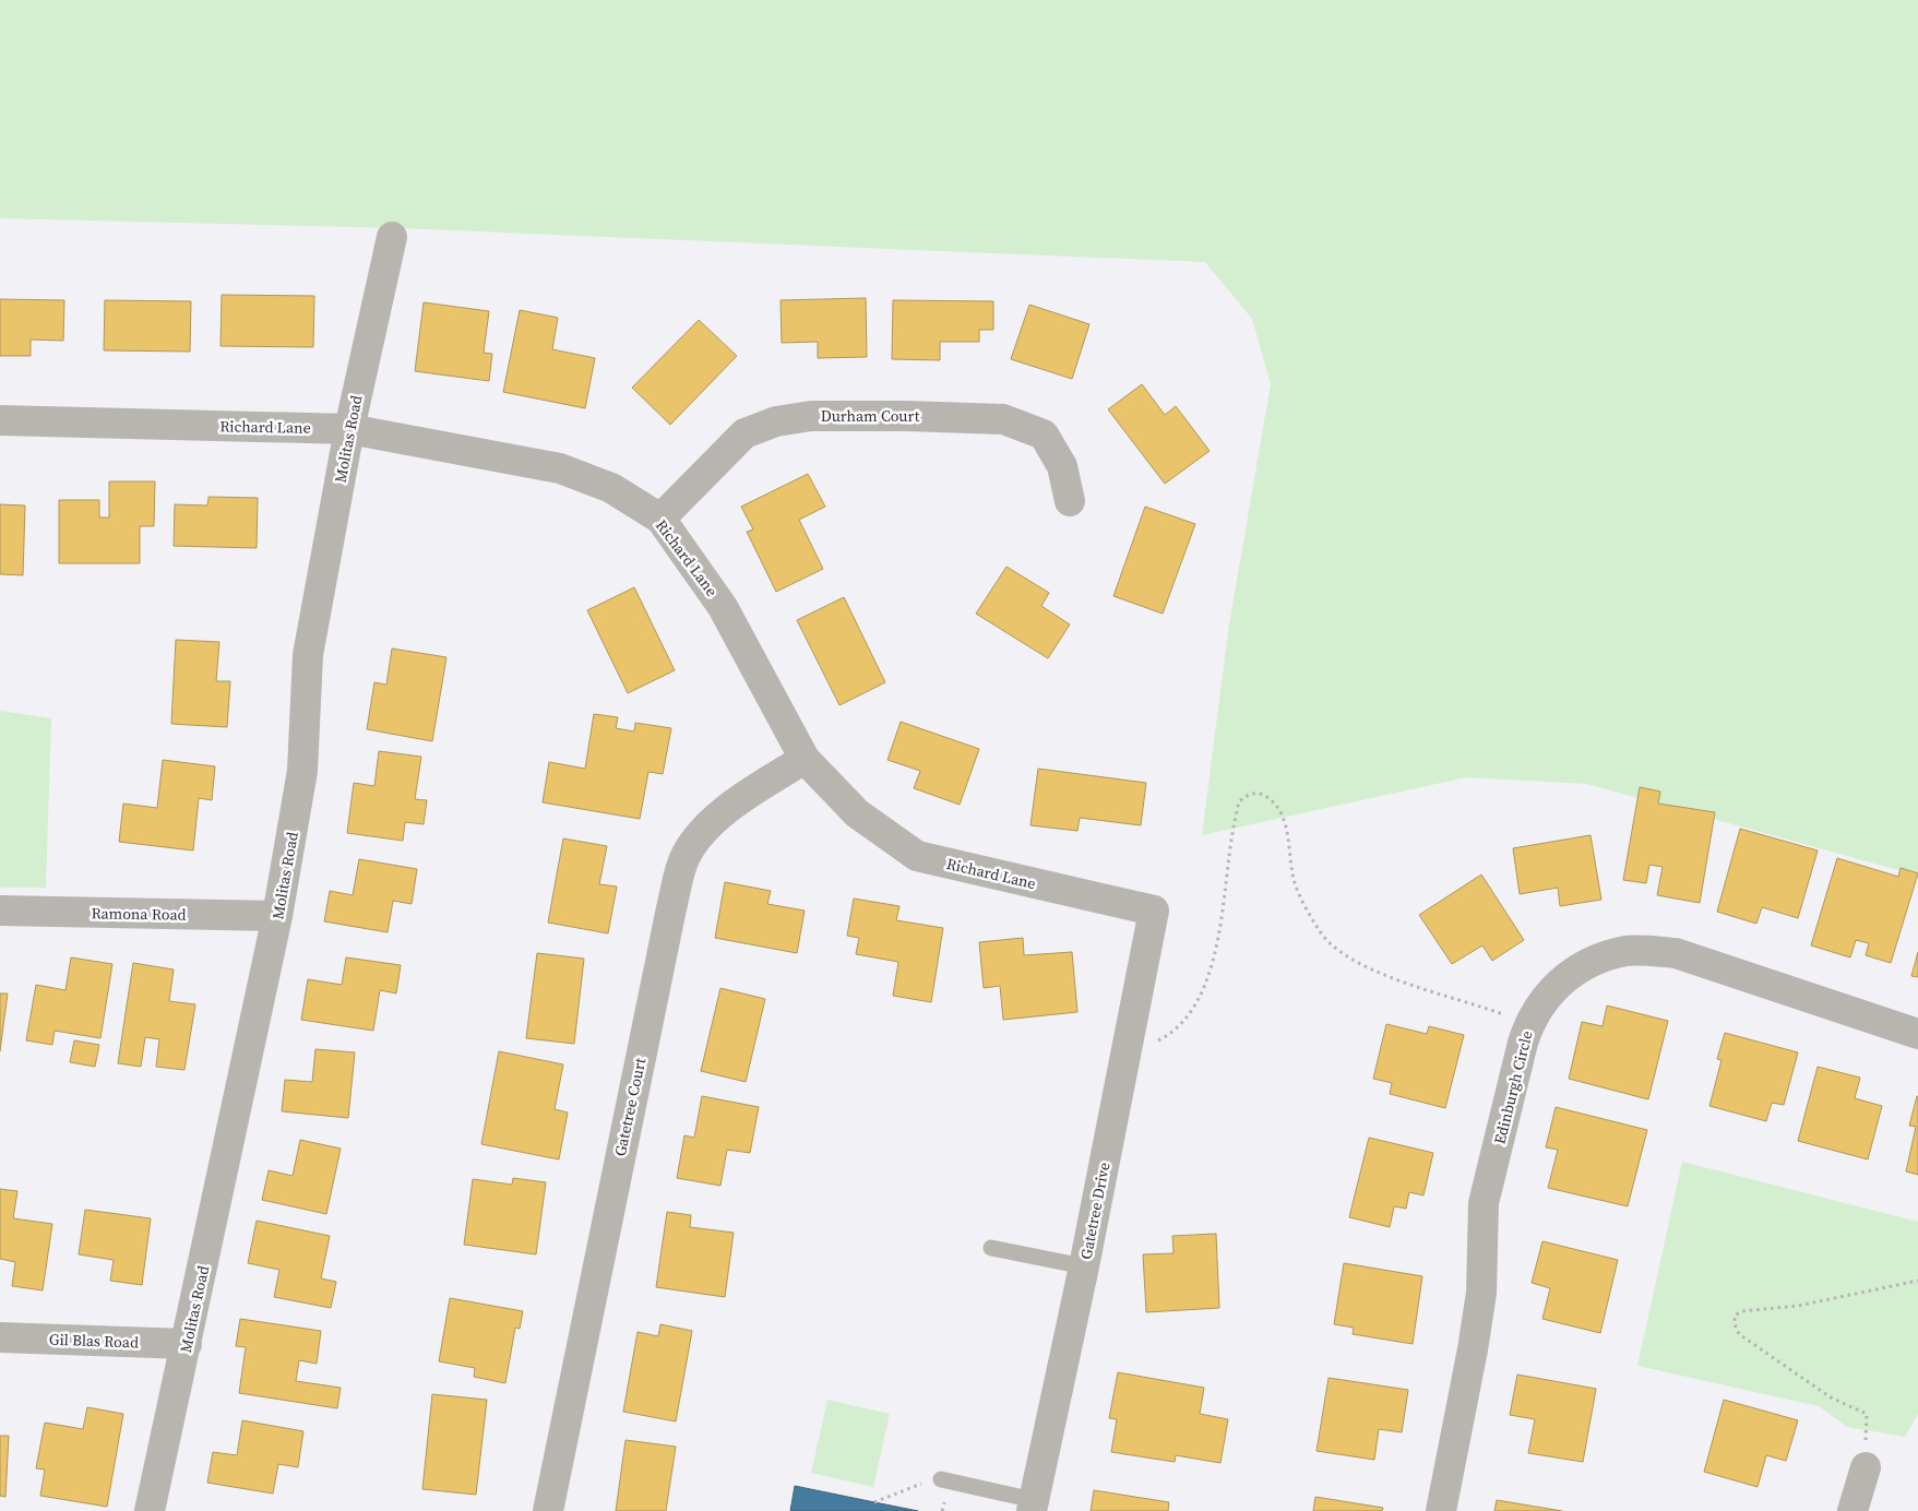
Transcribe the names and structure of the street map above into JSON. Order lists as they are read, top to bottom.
{
  "streets": {
    "street": [
      "Durham Court",
      "Richard Lane",
      "Molitas Road",
      "Ramona Road",
      "Edinburgh Circle",
      "Gatetree Court",
      "Gatetree Drive",
      "Gil Blas Road"
    ]
  },
  "crossings": [
    ["Durham Court", "Richard Lane"],
    ["Richard Lane", "Molitas Road"],
    ["Richard Lane", "Gatetree Court"],
    ["Richard Lane", "Gatetree Drive"],
    ["Molitas Road", "Ramona Road"],
    ["Molitas Road", "Gil Blas Road"]
  ]
}
